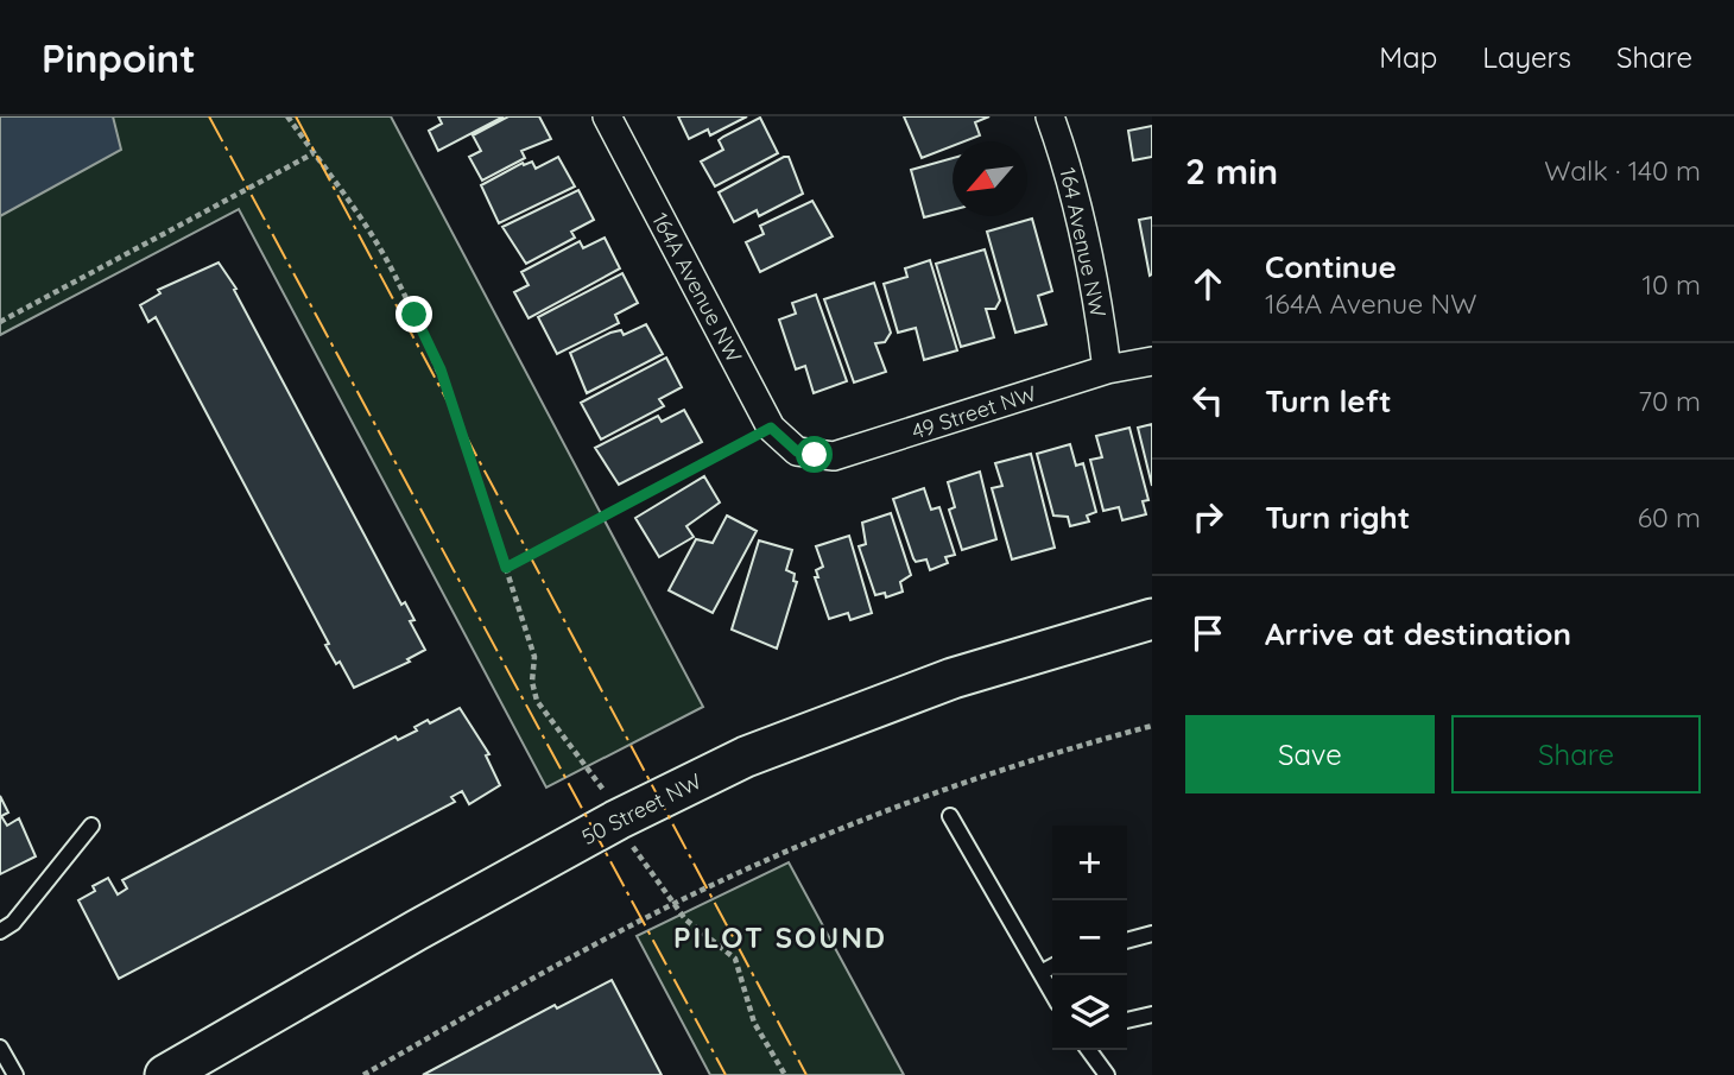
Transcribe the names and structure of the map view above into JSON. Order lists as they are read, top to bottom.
{
  "streets": {
    "main road": ["50 Street NW"],
    "street": ["164 Avenue NW", "164A Avenue NW", "49 Street NW"]
  },
  "crossings": [
    ["164 Avenue NW", "49 Street NW"],
    ["164A Avenue NW", "49 Street NW"]
  ],
  "districts": ["PILOT SOUND"],
  "north": "bottom left",
  "page": {
    "header": "Pinpoint",
    "nav": ["Map", "Layers", "Share"],
    "heading": ["2 min", "Walk · 140 m"],
    "list": [
      ["Continue", "164A Avenue NW", "10 m"],
      ["Turn left", "70 m"],
      ["Turn right", "60 m"],
      "Arrive at destination"
    ],
    "buttons": ["Save", "Share"],
    "map_buttons": ["+", "−"]
  }
}
